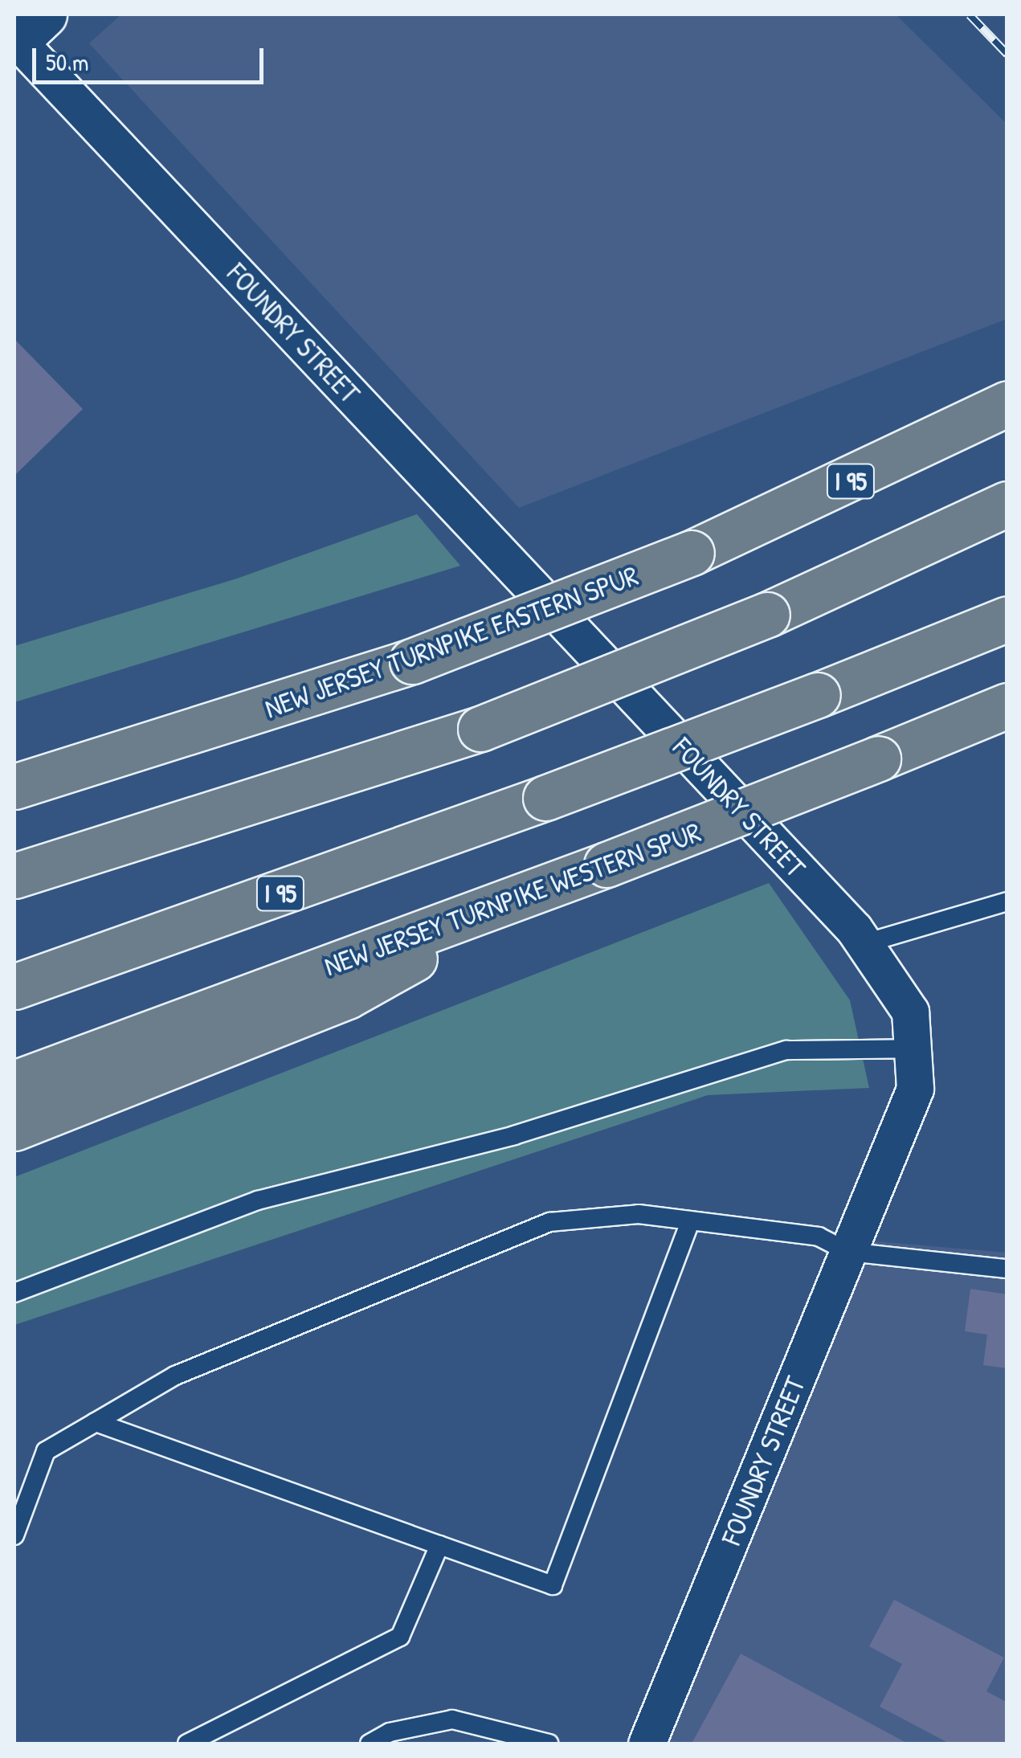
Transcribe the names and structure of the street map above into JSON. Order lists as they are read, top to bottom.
{
  "streets": {
    "highway": ["I 95", "NEW JERSEY TURNPIKE EASTERN SPUR", "NEW JERSEY TURNPIKE WESTERN SPUR"],
    "street": ["FOUNDRY STREET"]
  },
  "scale_bar": "50 m"
}
